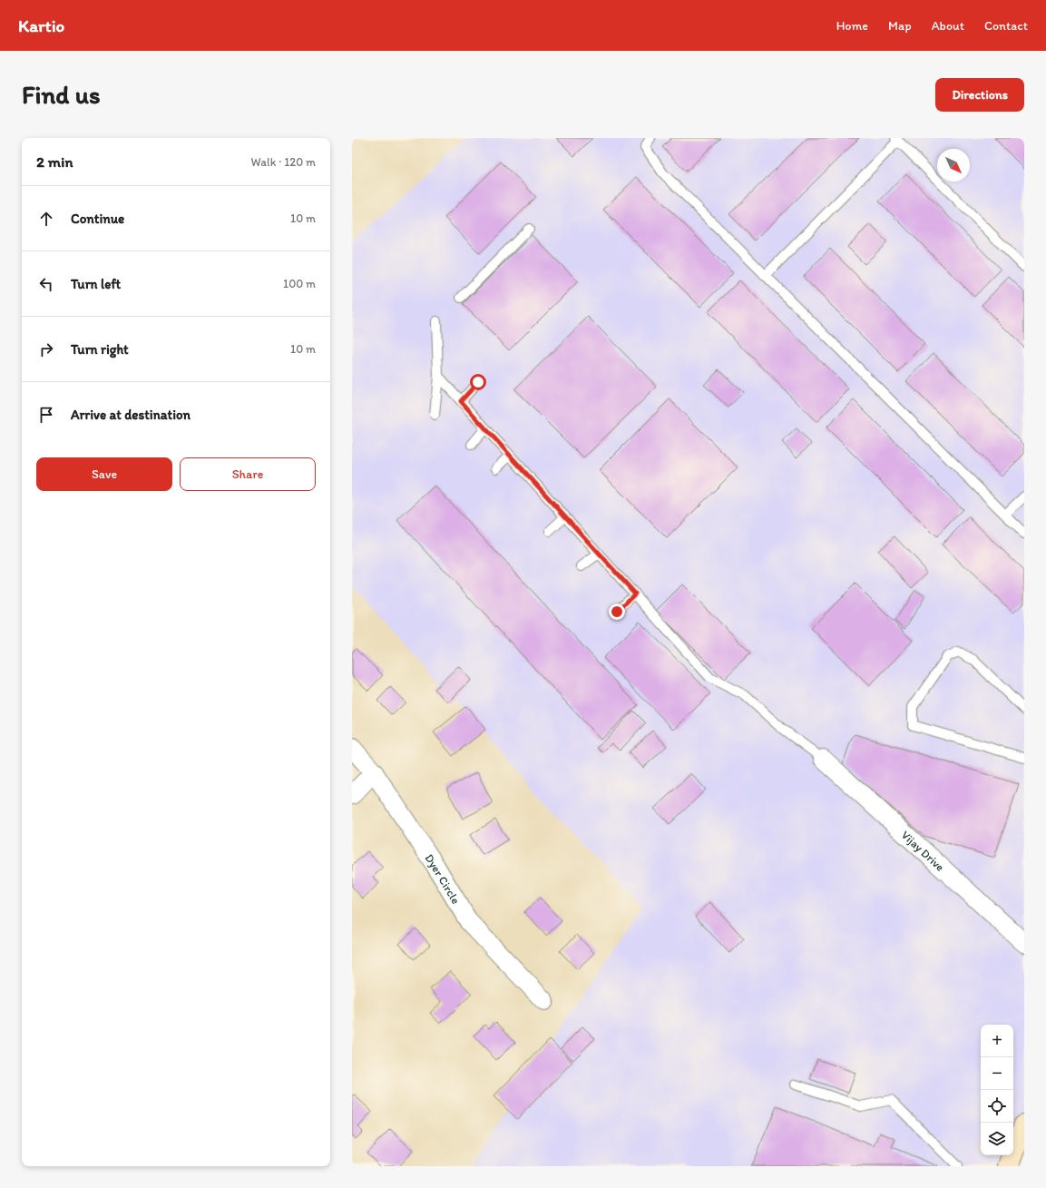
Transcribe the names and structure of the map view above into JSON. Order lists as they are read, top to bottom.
{
  "streets": {
    "street": ["Vijay Drive", "Dyer Circle"]
  },
  "north": "bottom right",
  "page": {
    "header": "Kartio",
    "nav": [
      "Home",
      "Map",
      "About",
      "Contact"
    ],
    "buttons": [
      "Directions",
      ["Save", "Share"]
    ],
    "title": "Find us",
    "heading": ["2 min", "Walk · 120 m"],
    "list": [
      ["Continue", "10 m"],
      ["Turn left", "100 m"],
      ["Turn right", "10 m"],
      "Arrive at destination"
    ],
    "map_buttons": ["+", "−"]
  }
}
